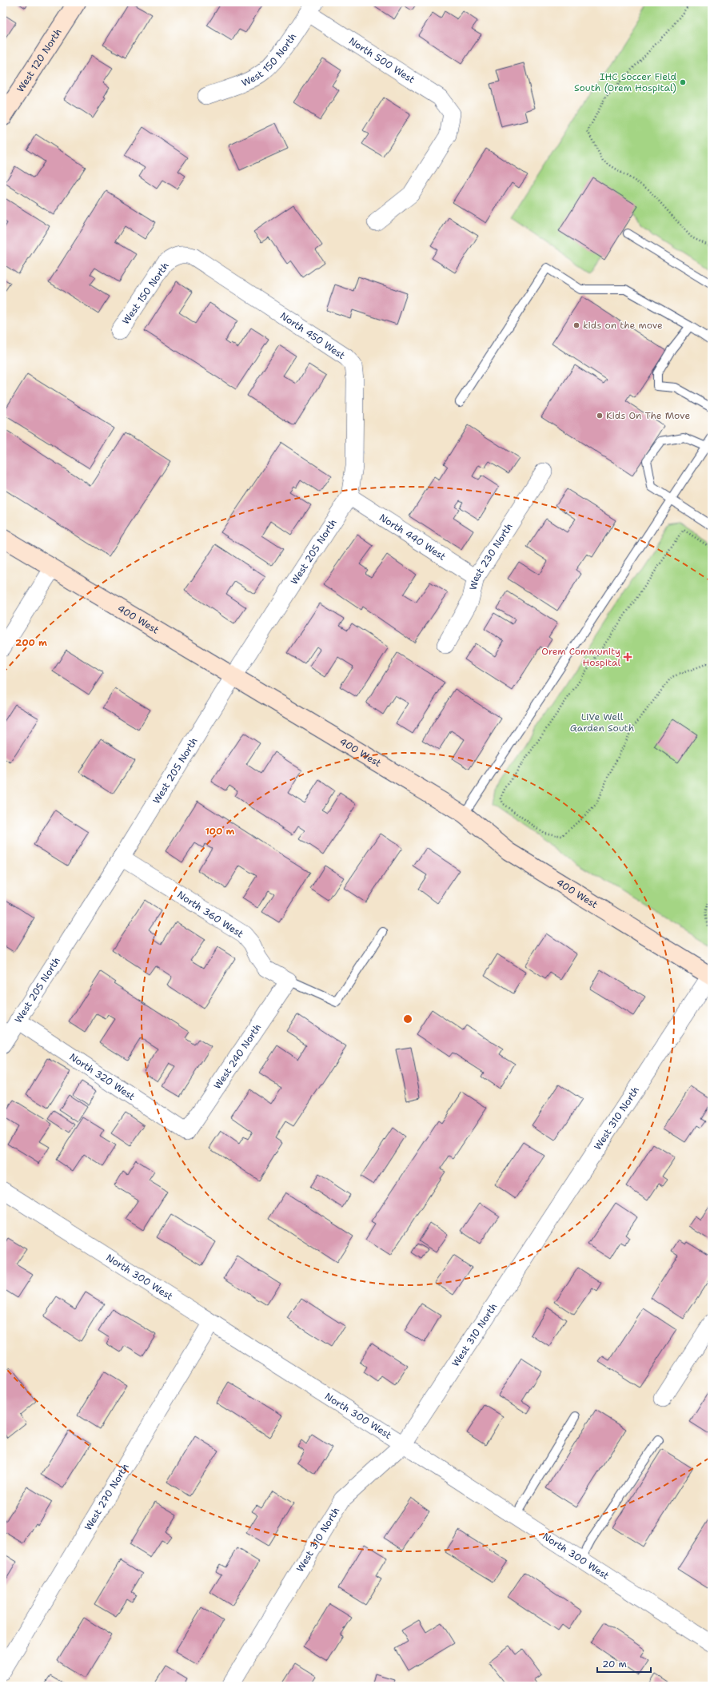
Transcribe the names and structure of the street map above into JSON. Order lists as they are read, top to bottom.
{
  "streets": {
    "main road": ["West 120 North", "400 West"],
    "street": [
      "West 150 North",
      "North 500 West",
      "North 450 West",
      "North 440 West",
      "West 205 North",
      "West 230 North",
      "North 360 West",
      "West 240 North",
      "North 320 West",
      "West 310 North",
      "North 300 West",
      "West 270 North"
    ]
  },
  "crossings": [
    ["West 150 North", "North 500 West"],
    ["West 150 North", "North 450 West"],
    ["North 450 West", "North 440 West"],
    ["North 450 West", "West 205 North"],
    ["North 440 West", "West 205 North"],
    ["North 440 West", "West 230 North"],
    ["West 205 North", "400 West"],
    ["West 205 North", "North 360 West"],
    ["West 205 North", "North 320 West"],
    ["400 West", "West 310 North"],
    ["North 360 West", "West 240 North"],
    ["West 240 North", "North 320 West"],
    ["West 310 North", "North 300 West"],
    ["North 300 West", "West 270 North"]
  ],
  "parks": ["LiVe Well Garden South"],
  "places": {
    "other": ["IHC Soccer Field South (Orem Hospital)", "kids on the move", "Kids On The Move"],
    "health": ["Orem Community Hospital"]
  },
  "scale_bar": "20 m",
  "rings": ["200 m", "100 m"]
}
